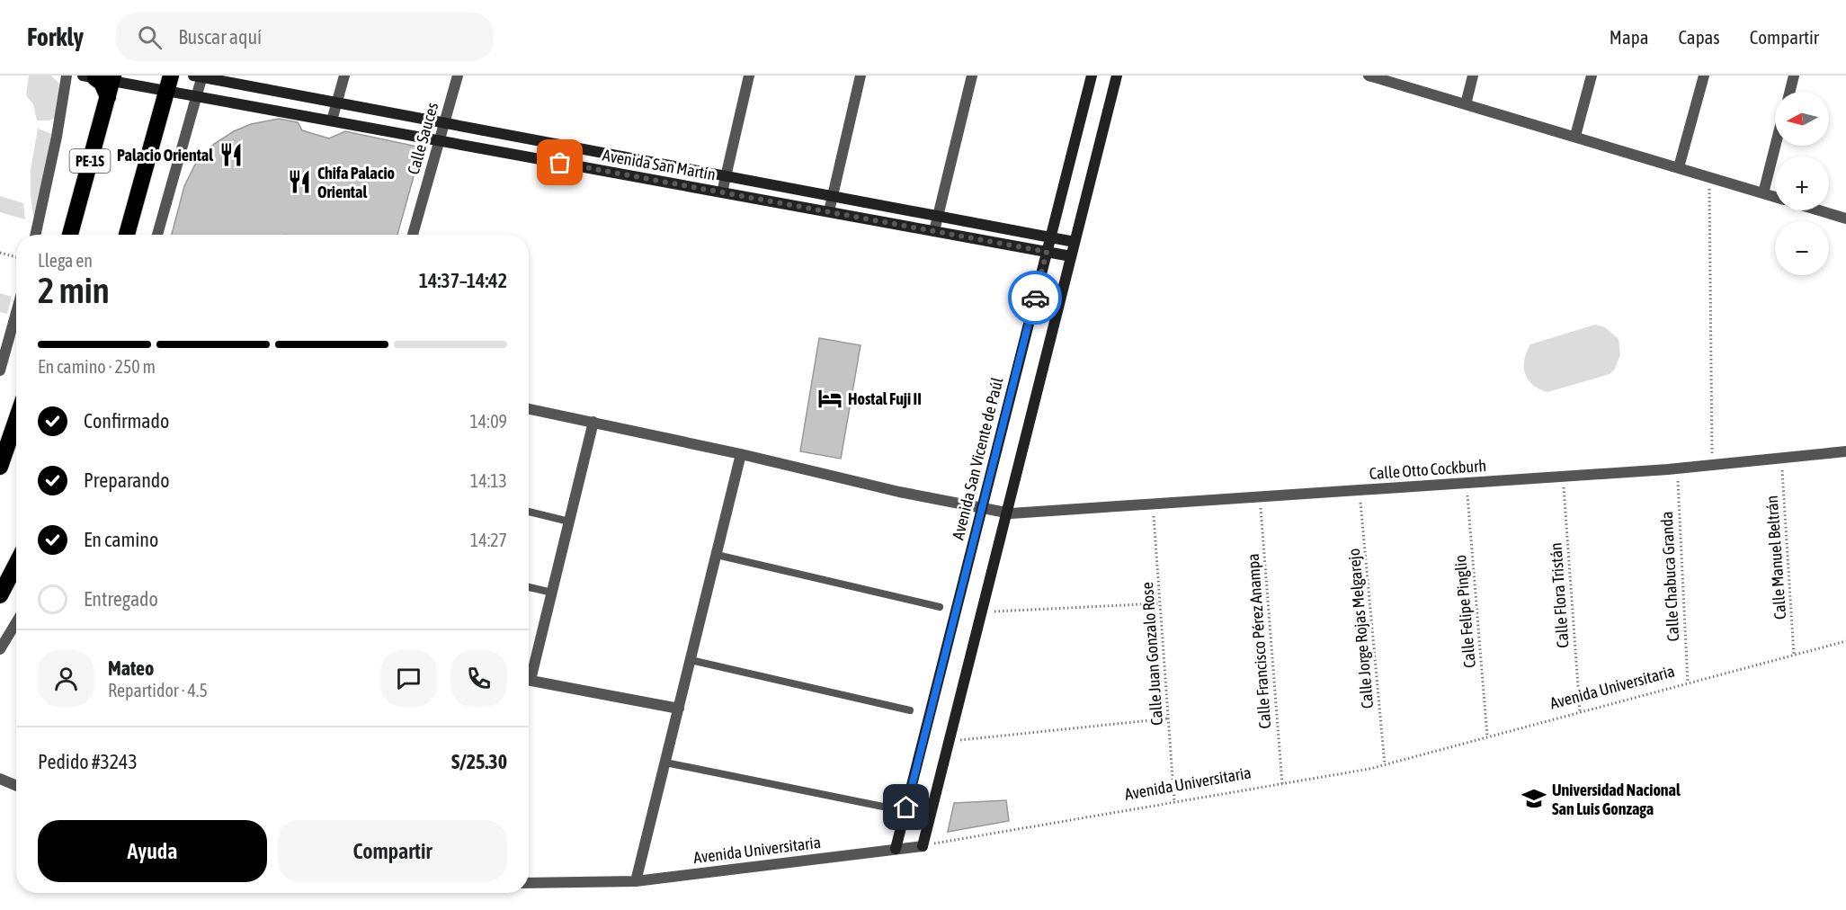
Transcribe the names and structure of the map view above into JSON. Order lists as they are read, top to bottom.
{
  "streets": {
    "highway": ["PE-1S"],
    "main road": ["Avenida San Martín", "Avenida San Vicente de Paúl"],
    "street": ["Calle Sauces", "Calle Otto Cockburh", "Avenida Universitaria"],
    "path": [
      "Calle Manuel Beltrán",
      "Calle Chabuca Granda",
      "Calle Flora Tristán",
      "Calle Felipe Pinglio",
      "Calle Jorge Rojas Melgarejo",
      "Calle Francisco Pérez Anampa",
      "Calle Juan Gonzalo Rose"
    ]
  },
  "crossings": [
    ["Calle Sauces", "Avenida San Martín"],
    ["PE-1S", "Avenida San Martín"],
    ["Avenida San Martín", "Avenida San Vicente de Paúl"],
    ["Avenida San Vicente de Paúl", "Avenida Universitaria"],
    ["Calle Otto Cockburh", "Calle Manuel Beltrán"],
    ["Calle Otto Cockburh", "Calle Chabuca Granda"],
    ["Calle Otto Cockburh", "Calle Flora Tristán"],
    ["Calle Otto Cockburh", "Calle Felipe Pinglio"],
    ["Calle Otto Cockburh", "Calle Jorge Rojas Melgarejo"],
    ["Calle Otto Cockburh", "Calle Francisco Pérez Anampa"],
    ["Calle Otto Cockburh", "Calle Juan Gonzalo Rose"],
    ["Calle Manuel Beltrán", "Avenida Universitaria"],
    ["Calle Chabuca Granda", "Avenida Universitaria"],
    ["Calle Flora Tristán", "Avenida Universitaria"],
    ["Calle Felipe Pinglio", "Avenida Universitaria"],
    ["Calle Jorge Rojas Melgarejo", "Avenida Universitaria"],
    ["Calle Francisco Pérez Anampa", "Avenida Universitaria"],
    ["Calle Juan Gonzalo Rose", "Avenida Universitaria"]
  ],
  "places": {
    "restaurant": ["Palacio Oriental", "Chifa Palacio Oriental"],
    "hotel": ["Hostal Fuji II"],
    "school or university": ["Universidad Nacional San Luis Gonzaga"]
  },
  "north": "left",
  "page": {
    "header": "Forkly",
    "search": "Buscar aquí",
    "nav": ["Mapa", "Capas", "Compartir"],
    "map_buttons": ["+", "−"],
    "heading": ["2 min", "Llega en", "14:37–14:42"],
    "panel": [
      "Mateo",
      "Repartidor · 4.5",
      "Pedido #3243",
      "S/25.30"
    ],
    "bar": "En camino · 250 m",
    "list": [
      ["Confirmado", "14:09"],
      ["Preparando", "14:13"],
      ["En camino", "14:27"],
      "Entregado"
    ],
    "buttons": ["Ayuda", "Compartir"]
  }
}
